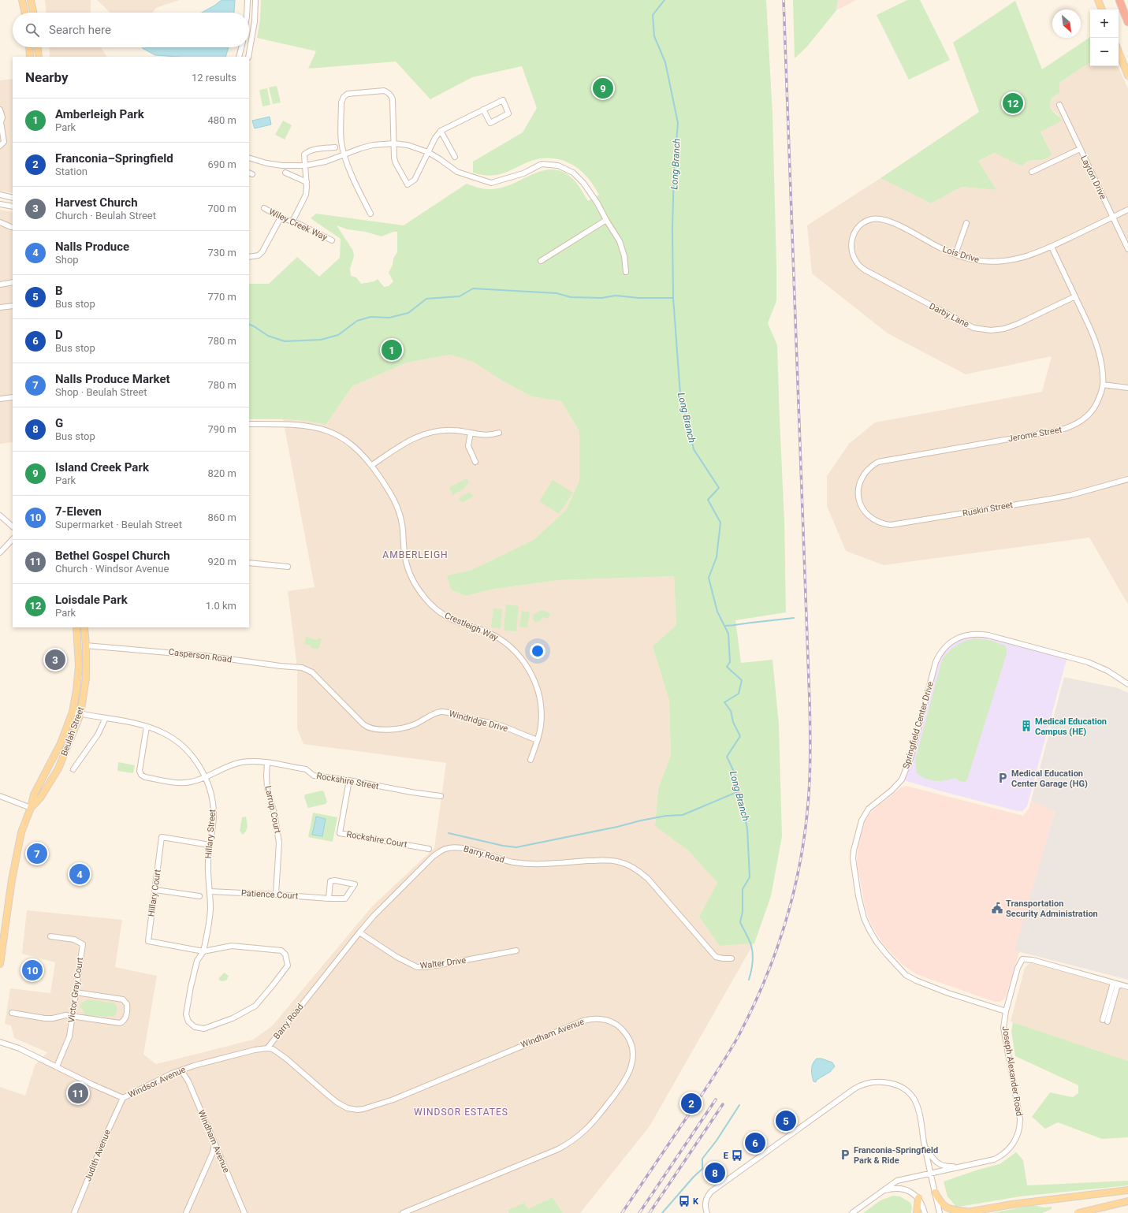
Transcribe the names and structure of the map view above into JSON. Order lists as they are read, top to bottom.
{
  "streets": {
    "main road": ["Beulah Street"],
    "street": [
      "Layton Drive",
      "Wiley Creek Way",
      "Lois Drive",
      "Darby Lane",
      "Jerome Street",
      "Ruskin Street",
      "Crestleigh Way",
      "Casperson Road",
      "Windridge Drive",
      "Springfield Center Drive",
      "Rockshire Street",
      "Larrup Court",
      "Hillary Street",
      "Rockshire Court",
      "Barry Road",
      "Hillary Court",
      "Patience Court",
      "Walter Drive",
      "Victor Gray Court",
      "Windham Avenue",
      "Joseph Alexander Road",
      "Windsor Avenue",
      "Judith Avenue"
    ]
  },
  "crossings": [
    ["Layton Drive", "Lois Drive"],
    ["Lois Drive", "Darby Lane"],
    ["Lois Drive", "Jerome Street"],
    ["Darby Lane", "Jerome Street"],
    ["Jerome Street", "Ruskin Street"],
    ["Crestleigh Way", "Windridge Drive"],
    ["Casperson Road", "Windridge Drive"],
    ["Casperson Road", "Beulah Street"],
    ["Springfield Center Drive", "Joseph Alexander Road"],
    ["Beulah Street", "Hillary Street"],
    ["Rockshire Street", "Larrup Court"],
    ["Rockshire Street", "Hillary Street"],
    ["Rockshire Street", "Rockshire Court"],
    ["Larrup Court", "Patience Court"],
    ["Hillary Street", "Hillary Court"],
    ["Hillary Street", "Patience Court"],
    ["Barry Road", "Walter Drive"],
    ["Barry Road", "Windham Avenue"],
    ["Barry Road", "Windsor Avenue"],
    ["Victor Gray Court", "Windsor Avenue"],
    ["Windham Avenue", "Windsor Avenue"],
    ["Windsor Avenue", "Judith Avenue"]
  ],
  "districts": ["AMBERLEIGH", "WINDSOR ESTATES"],
  "water": ["Long Branch"],
  "places": {
    "building": ["Medical Education Campus (HE)"],
    "parking": ["Medical Education Center Garage (HG)", "Franconia-Springfield Park & Ride"],
    "public building": ["Transportation Security Administration"],
    "bus stop": ["E", "K"]
  },
  "north": "bottom right",
  "page": {
    "map_buttons": ["+", "−"],
    "search": "Search here",
    "heading": ["Nearby", "12 results"],
    "pins": [
      "9",
      "12",
      "1",
      "3",
      "7",
      "4",
      "10",
      "11",
      "2",
      "5",
      "6",
      "8"
    ],
    "list": [
      {
        "mark": "1",
        "name": "Amberleigh Park",
        "note": "Park",
        "value": "480 m"
      },
      {
        "mark": "2",
        "name": "Franconia–Springfield",
        "note": "Station",
        "value": "690 m"
      },
      {
        "mark": "3",
        "name": "Harvest Church",
        "note": "Church · Beulah Street",
        "value": "700 m"
      },
      {
        "mark": "4",
        "name": "Nalls Produce",
        "note": "Shop",
        "value": "730 m"
      },
      {
        "mark": "5",
        "name": "B",
        "note": "Bus stop",
        "value": "770 m"
      },
      {
        "mark": "6",
        "name": "D",
        "note": "Bus stop",
        "value": "780 m"
      },
      {
        "mark": "7",
        "name": "Nalls Produce Market",
        "note": "Shop · Beulah Street",
        "value": "780 m"
      },
      {
        "mark": "8",
        "name": "G",
        "note": "Bus stop",
        "value": "790 m"
      },
      {
        "mark": "9",
        "name": "Island Creek Park",
        "note": "Park",
        "value": "820 m"
      },
      {
        "mark": "10",
        "name": "7-Eleven",
        "note": "Supermarket · Beulah Street",
        "value": "860 m"
      },
      {
        "mark": "11",
        "name": "Bethel Gospel Church",
        "note": "Church · Windsor Avenue",
        "value": "920 m"
      },
      {
        "mark": "12",
        "name": "Loisdale Park",
        "note": "Park",
        "value": "1.0 km"
      }
    ]
  }
}
